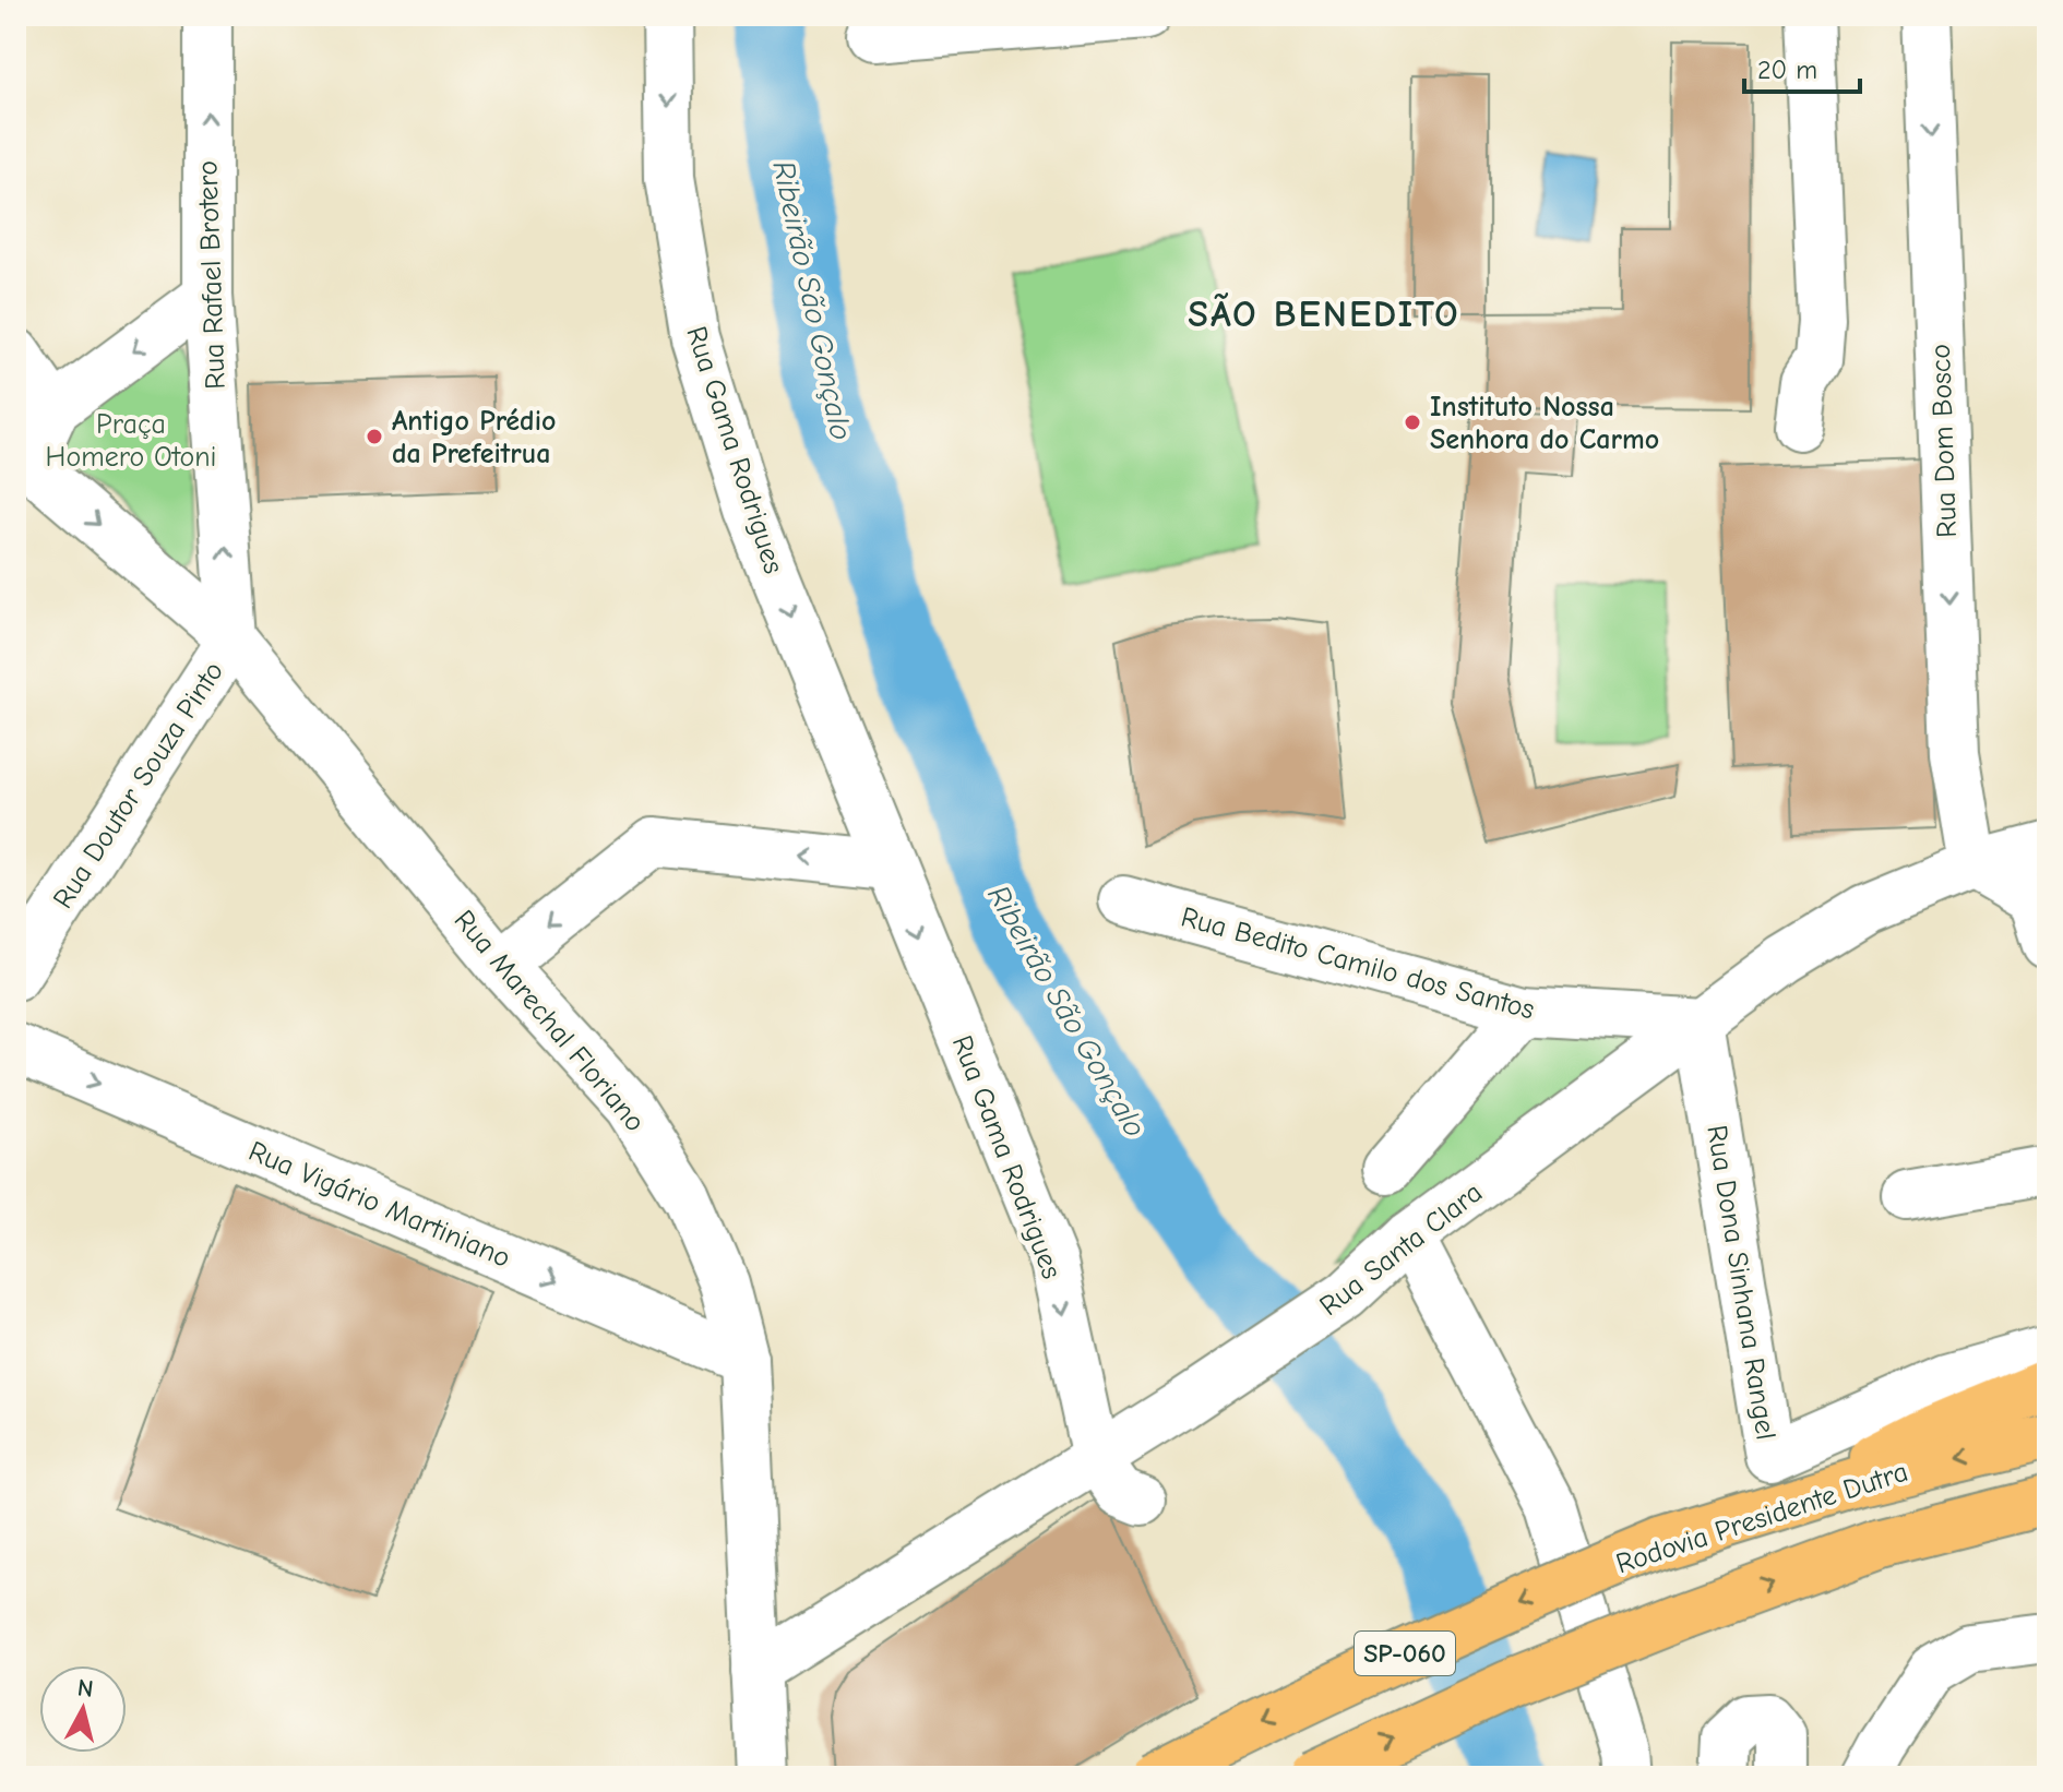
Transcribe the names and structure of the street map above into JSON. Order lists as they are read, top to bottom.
{
  "streets": {
    "highway": ["Rodovia Presidente Dutra", "SP-060"],
    "street": [
      "Rua Rafael Brotero",
      "Rua Dom Bosco",
      "Rua Gama Rodrigues",
      "Rua Doutor Souza Pinto",
      "Rua Bedito Camilo dos Santos",
      "Rua Marechal Floriano",
      "Rua Vigário Martiniano",
      "Rua Santa Clara",
      "Rua Dona Sinhana Rangel"
    ]
  },
  "crossings": [
    ["Rua Rafael Brotero", "Rua Doutor Souza Pinto"],
    ["Rua Rafael Brotero", "Rua Marechal Floriano"],
    ["Rua Dom Bosco", "Rua Santa Clara"],
    ["Rua Gama Rodrigues", "Rua Santa Clara"],
    ["Rua Doutor Souza Pinto", "Rua Marechal Floriano"],
    ["Rua Bedito Camilo dos Santos", "Rua Santa Clara"],
    ["Rua Bedito Camilo dos Santos", "Rua Dona Sinhana Rangel"],
    ["Rua Marechal Floriano", "Rua Vigário Martiniano"],
    ["Rua Marechal Floriano", "Rua Santa Clara"],
    ["Rua Santa Clara", "Rua Dona Sinhana Rangel"]
  ],
  "one_way": ["Rua Rafael Brotero", "Rua Gama Rodrigues", "Rua Vigário Martiniano"],
  "districts": ["SÃO BENEDITO"],
  "water": ["Ribeirão São Gonçalo"],
  "parks": ["Praça Homero Otoni"],
  "places": ["Instituto Nossa Senhora do Carmo", "Antigo Prédio da Prefeitrua"],
  "scale_bar": "20 m",
  "north": "top"
}
